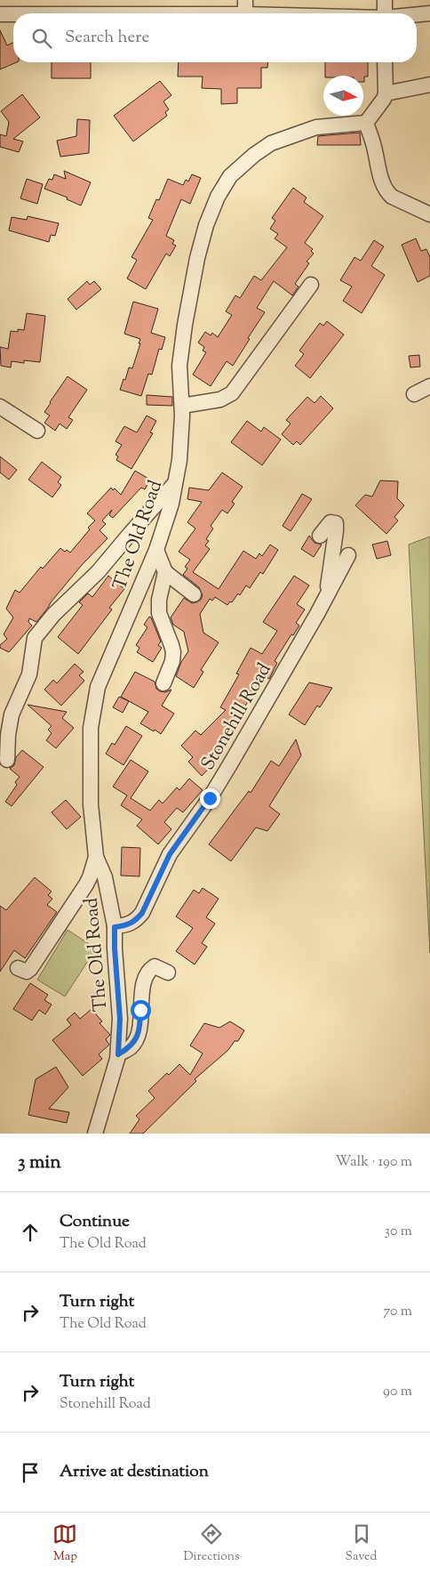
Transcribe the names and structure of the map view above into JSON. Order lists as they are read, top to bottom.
{
  "streets": {
    "street": ["The Old Road", "Stonehill Road"]
  },
  "crossings": [
    ["The Old Road", "Stonehill Road"]
  ],
  "north": "right",
  "page": {
    "search": "Search here",
    "heading": ["3 min", "Walk · 190 m"],
    "list": [
      ["Continue", "The Old Road", "30 m"],
      ["Turn right", "The Old Road", "70 m"],
      ["Turn right", "Stonehill Road", "90 m"],
      "Arrive at destination"
    ],
    "nav": ["Map", "Directions", "Saved"]
  }
}
